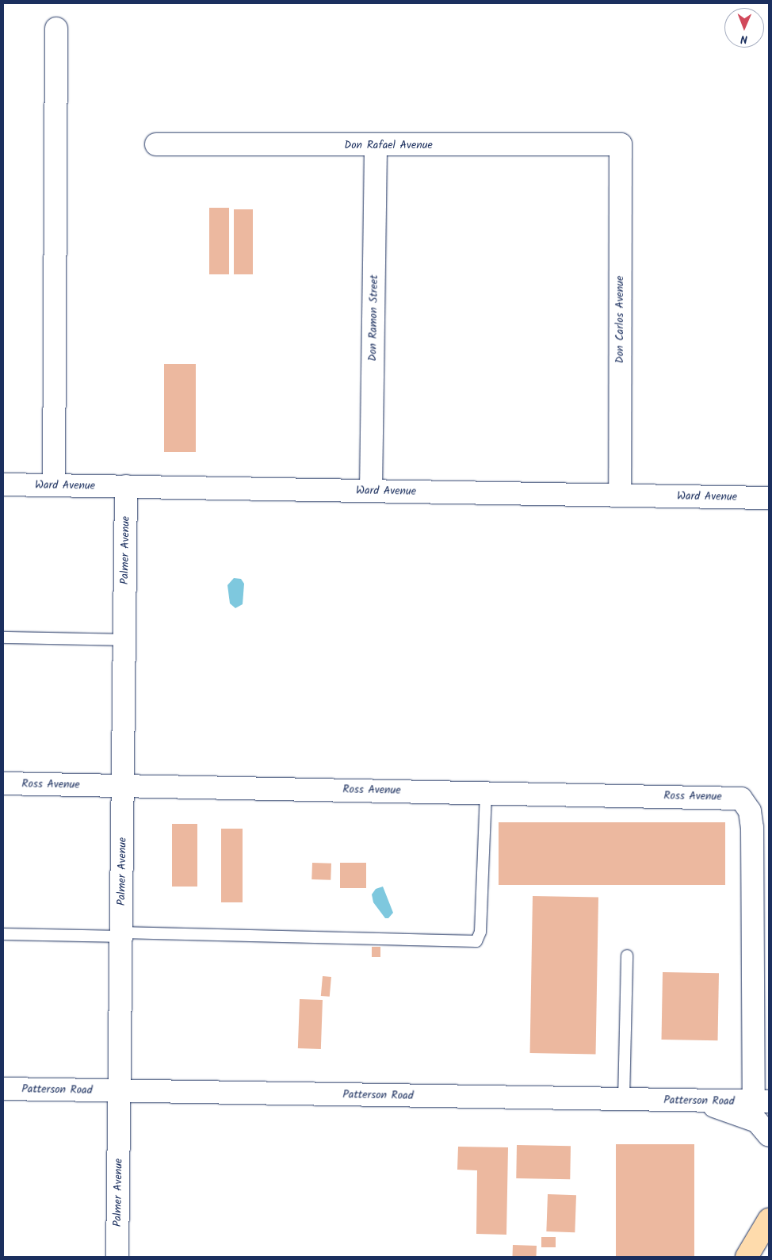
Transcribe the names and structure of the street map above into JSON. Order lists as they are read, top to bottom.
{
  "streets": {
    "street": [
      "Don Rafael Avenue",
      "Don Ramon Street",
      "Don Carlos Avenue",
      "Ward Avenue",
      "Palmer Avenue",
      "Ross Avenue",
      "Patterson Road"
    ]
  },
  "crossings": [
    ["Don Rafael Avenue", "Don Ramon Street"],
    ["Don Rafael Avenue", "Don Carlos Avenue"],
    ["Don Ramon Street", "Ward Avenue"],
    ["Don Carlos Avenue", "Ward Avenue"],
    ["Ward Avenue", "Palmer Avenue"],
    ["Palmer Avenue", "Ross Avenue"],
    ["Palmer Avenue", "Patterson Road"],
    ["Ross Avenue", "Patterson Road"]
  ],
  "north": "bottom"
}
